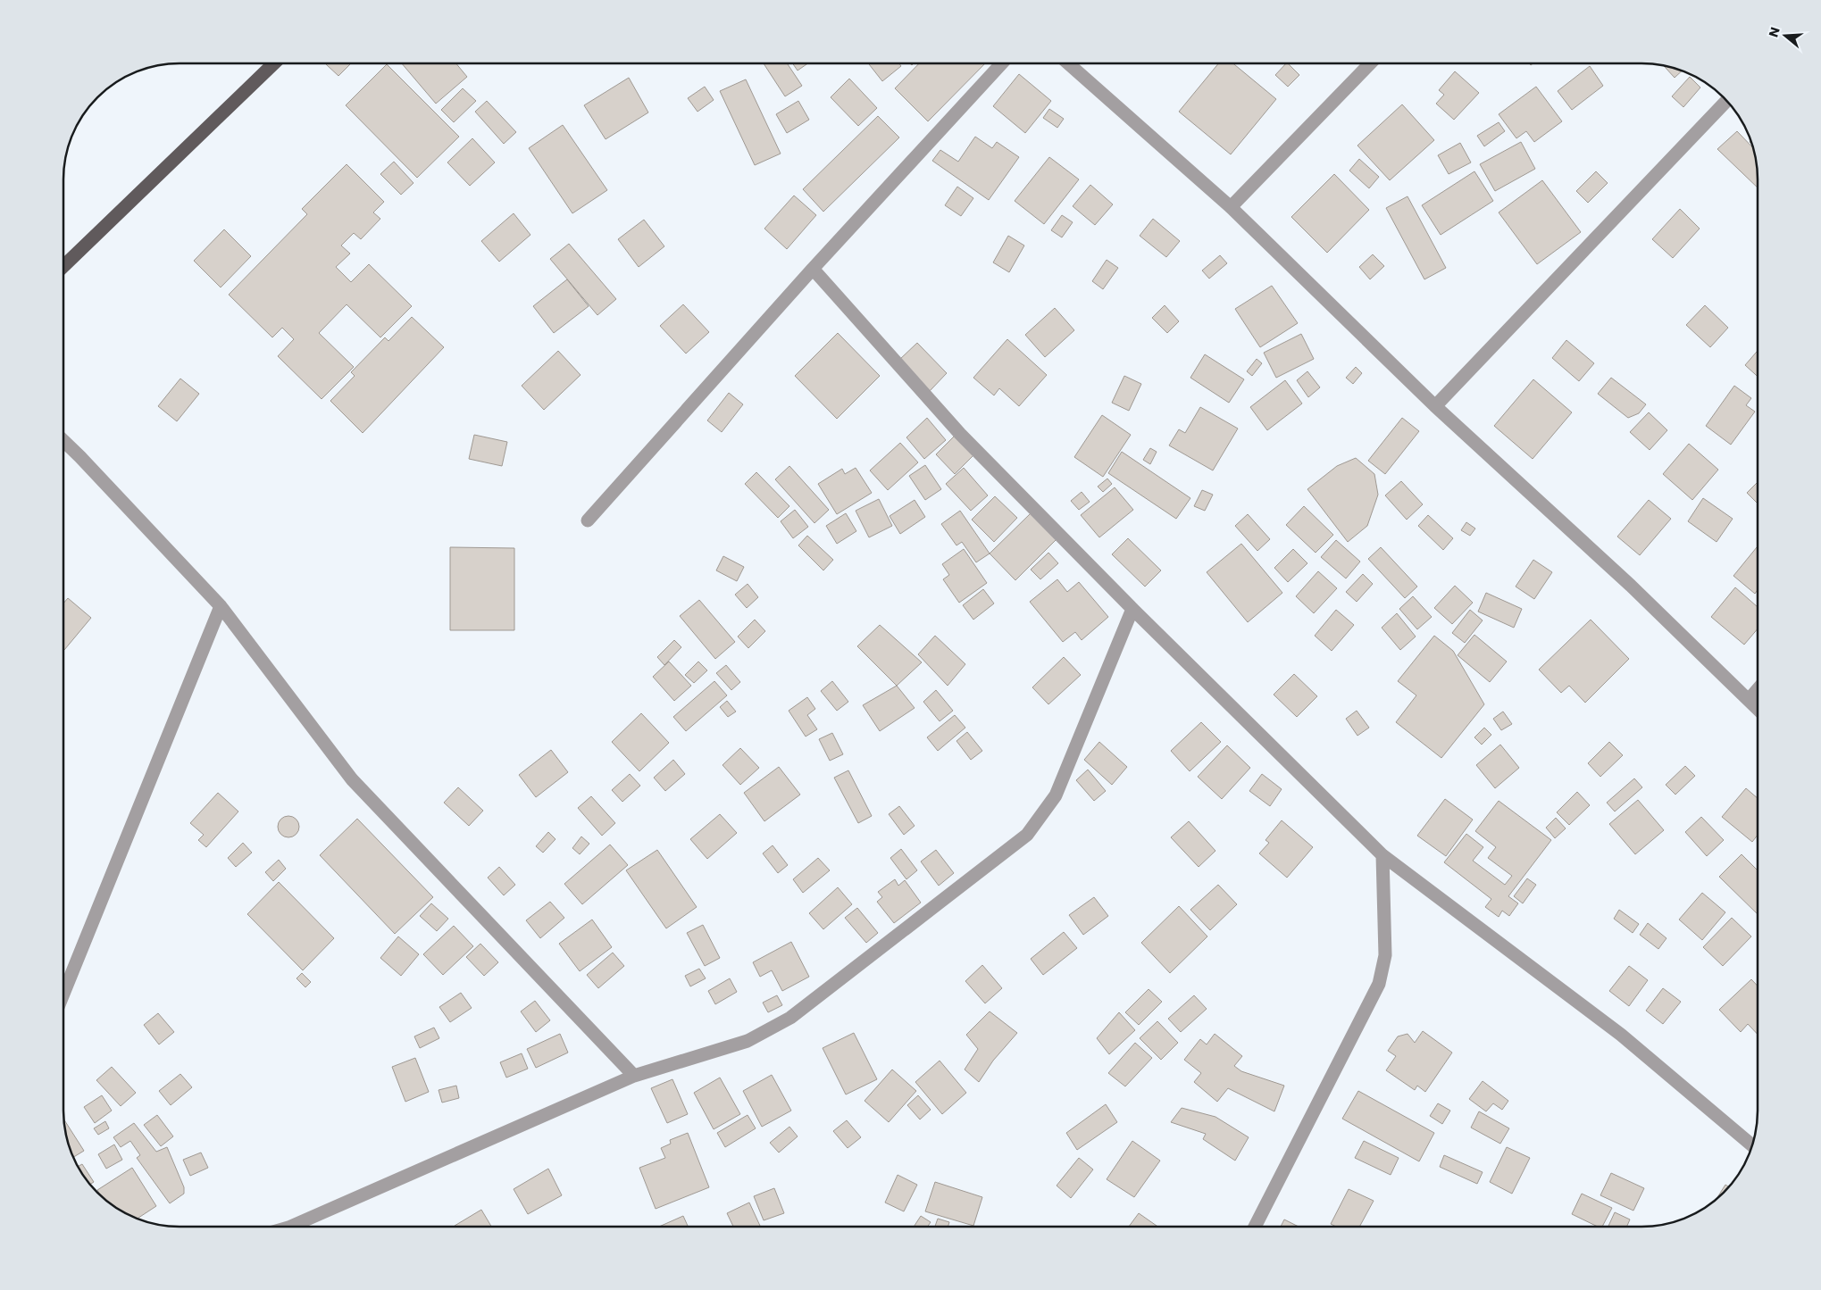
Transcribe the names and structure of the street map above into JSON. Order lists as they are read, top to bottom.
{
  "north": "left"
}
